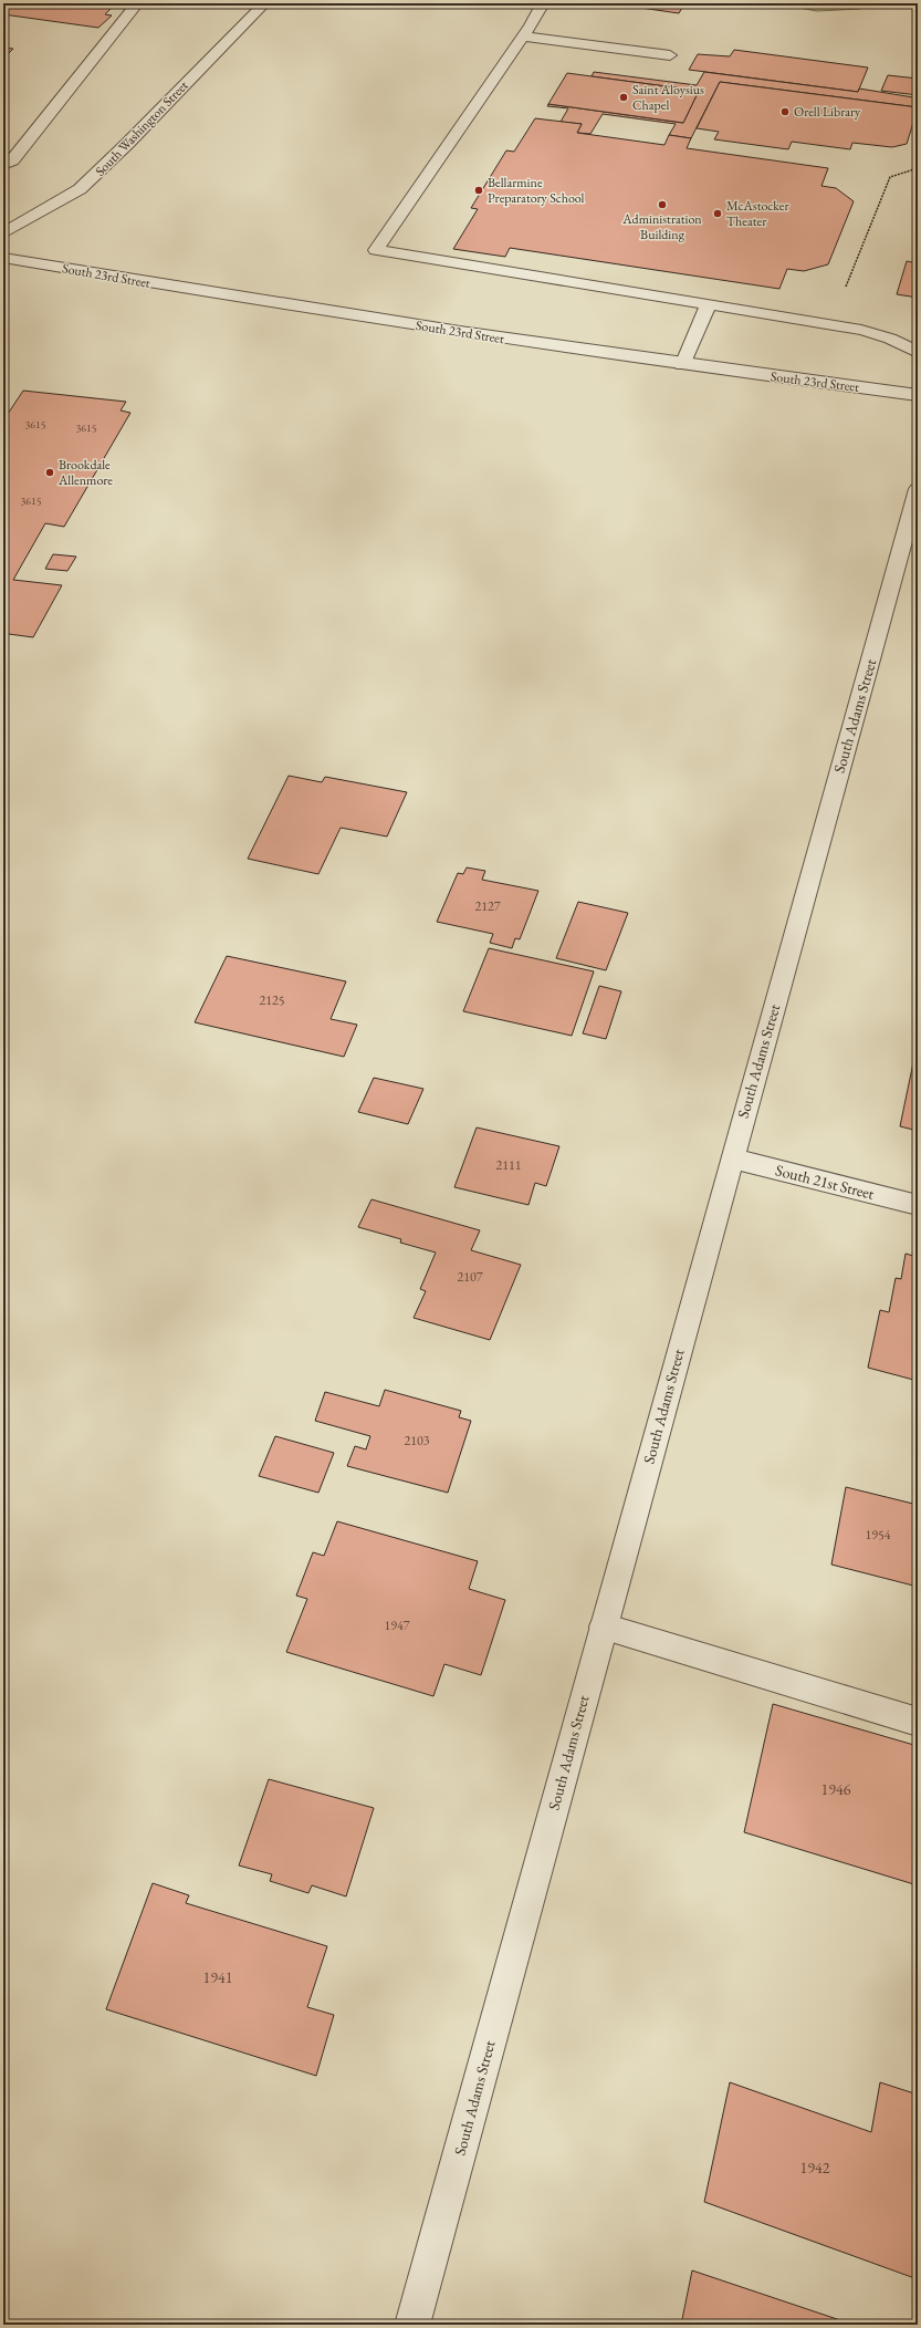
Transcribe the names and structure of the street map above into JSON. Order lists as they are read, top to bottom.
{
  "streets": {
    "street": [
      "South Washington Street",
      "South 23rd Street",
      "South Adams Street",
      "South 21st Street"
    ]
  },
  "crossings": [
    ["South Adams Street", "South 21st Street"]
  ],
  "places": [
    "Saint Aloysius Chapel",
    "Orell Library",
    "Bellarmine Preparatory School",
    "Administration Building",
    "McAstocker Theater",
    "Brookdale Allenmore"
  ],
  "house_numbers": [
    "3615",
    "3615",
    "3615",
    "2127",
    "2125",
    "2111",
    "2107",
    "2103",
    "1954",
    "1947",
    "1946",
    "1941",
    "1942"
  ]
}
